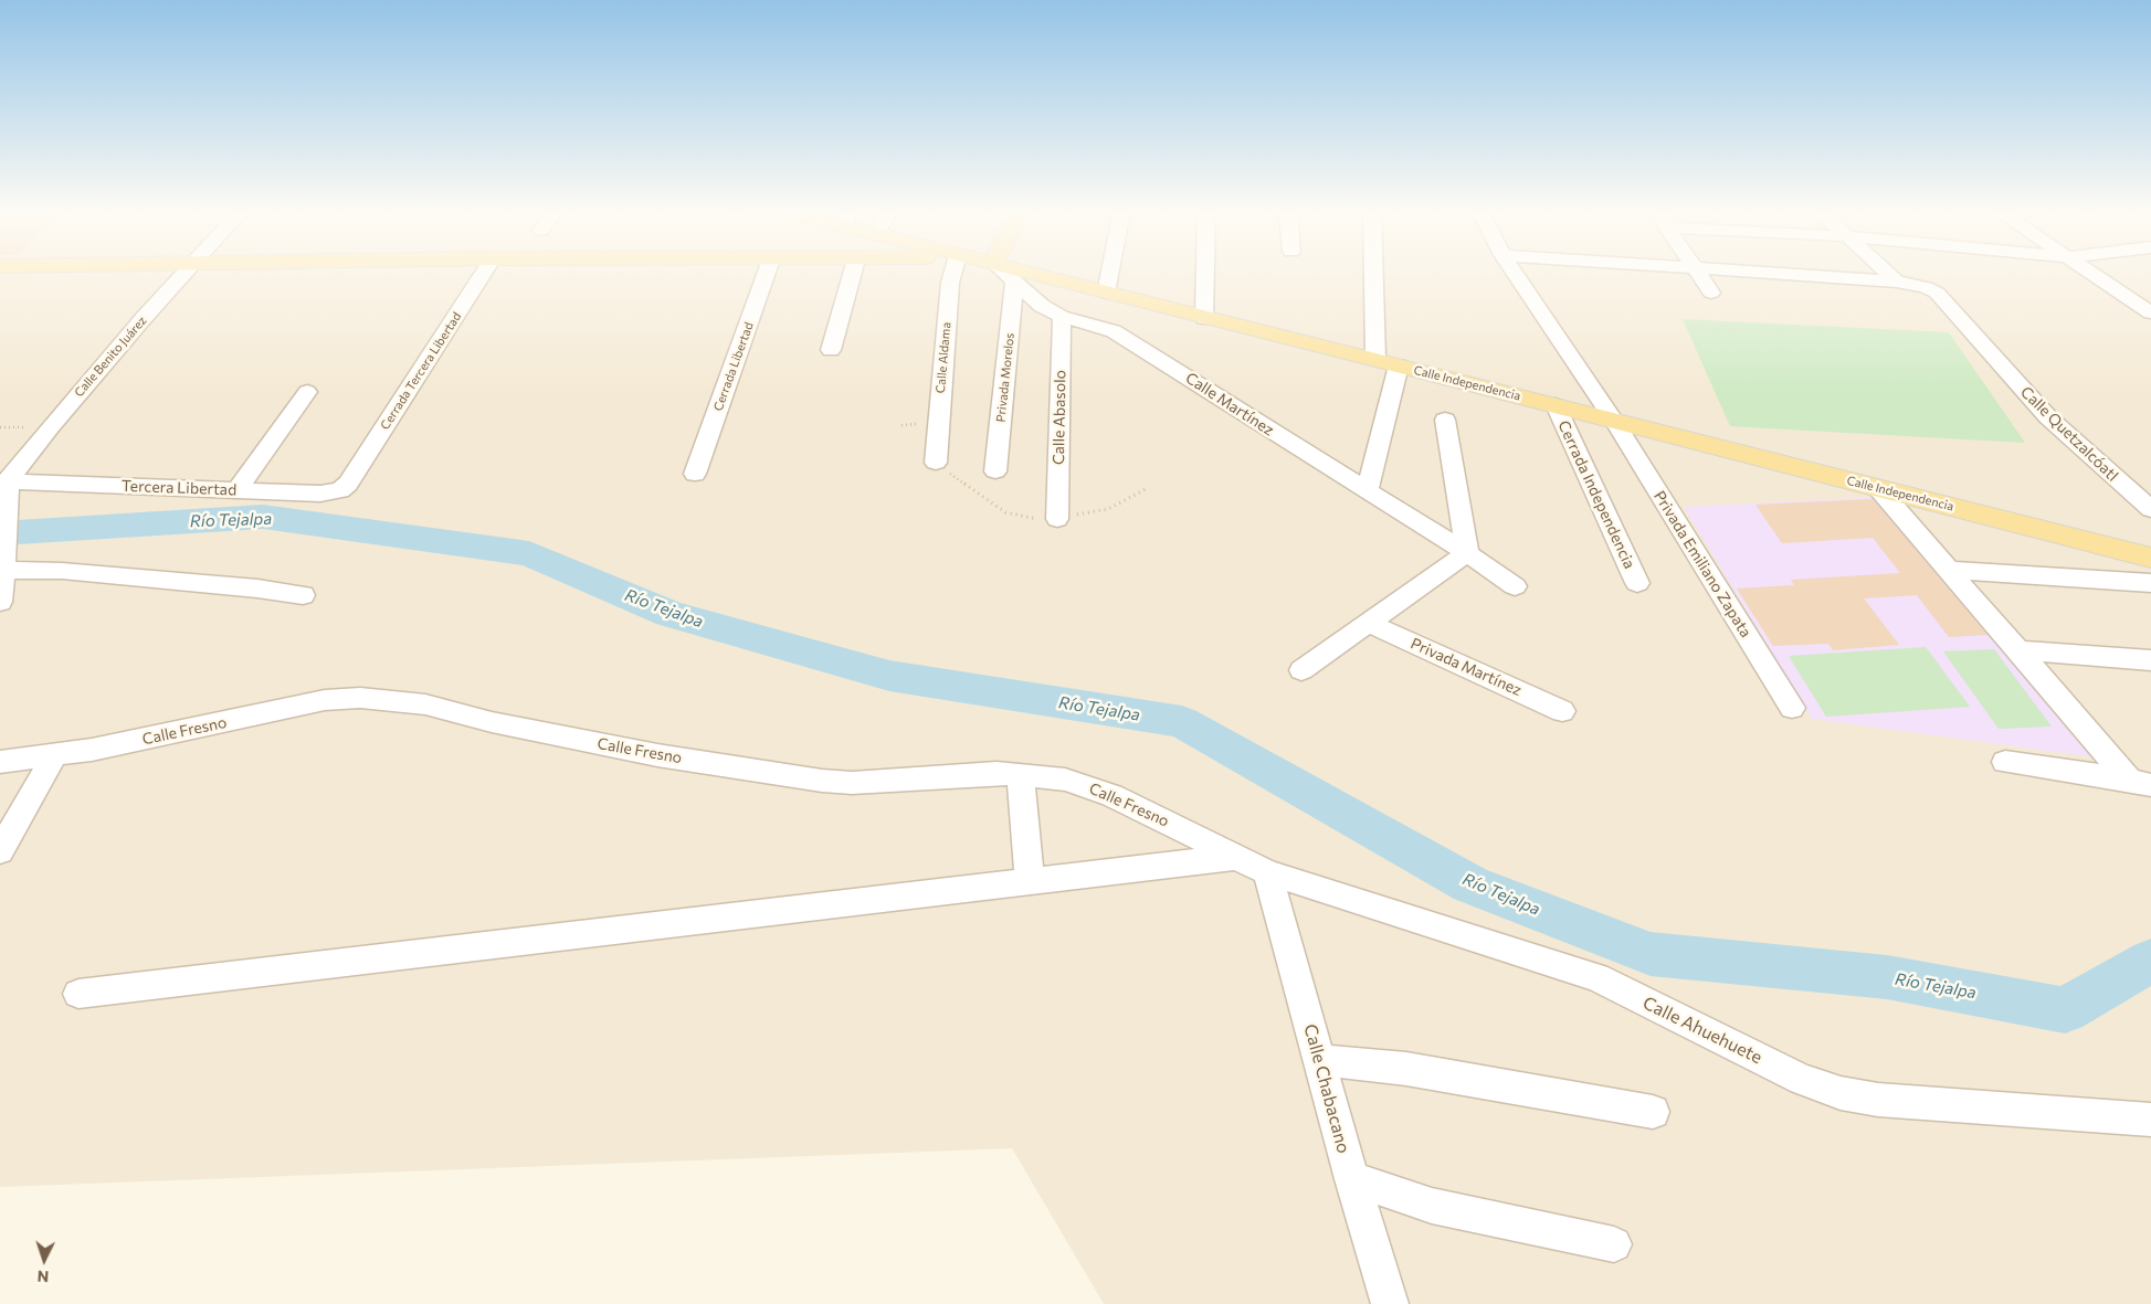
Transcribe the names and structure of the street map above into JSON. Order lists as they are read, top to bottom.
{
  "streets": {
    "main road": ["Calle Independencia"],
    "street": [
      "Calle Benito Juárez",
      "Calle Aldama",
      "Cerrada Libertad",
      "Cerrada Tercera Libertad",
      "Privada Morelos",
      "Calle Martínez",
      "Calle Abasolo",
      "Calle Quetzalcóatl",
      "Tercera Libertad",
      "Cerrada Independencia",
      "Privada Emiliano Zapata",
      "Privada Martínez",
      "Calle Fresno",
      "Calle Ahuehuete",
      "Calle Chabacano"
    ]
  },
  "crossings": [
    ["Calle Benito Juárez", "Tercera Libertad"],
    ["Cerrada Tercera Libertad", "Tercera Libertad"],
    ["Privada Morelos", "Calle Martínez"],
    ["Calle Independencia", "Cerrada Independencia"],
    ["Calle Independencia", "Privada Emiliano Zapata"],
    ["Calle Martínez", "Calle Abasolo"],
    ["Calle Fresno", "Calle Ahuehuete"],
    ["Calle Fresno", "Calle Chabacano"],
    ["Calle Ahuehuete", "Calle Chabacano"]
  ],
  "water": ["Río Tejalpa"],
  "north": "bottom"
}
